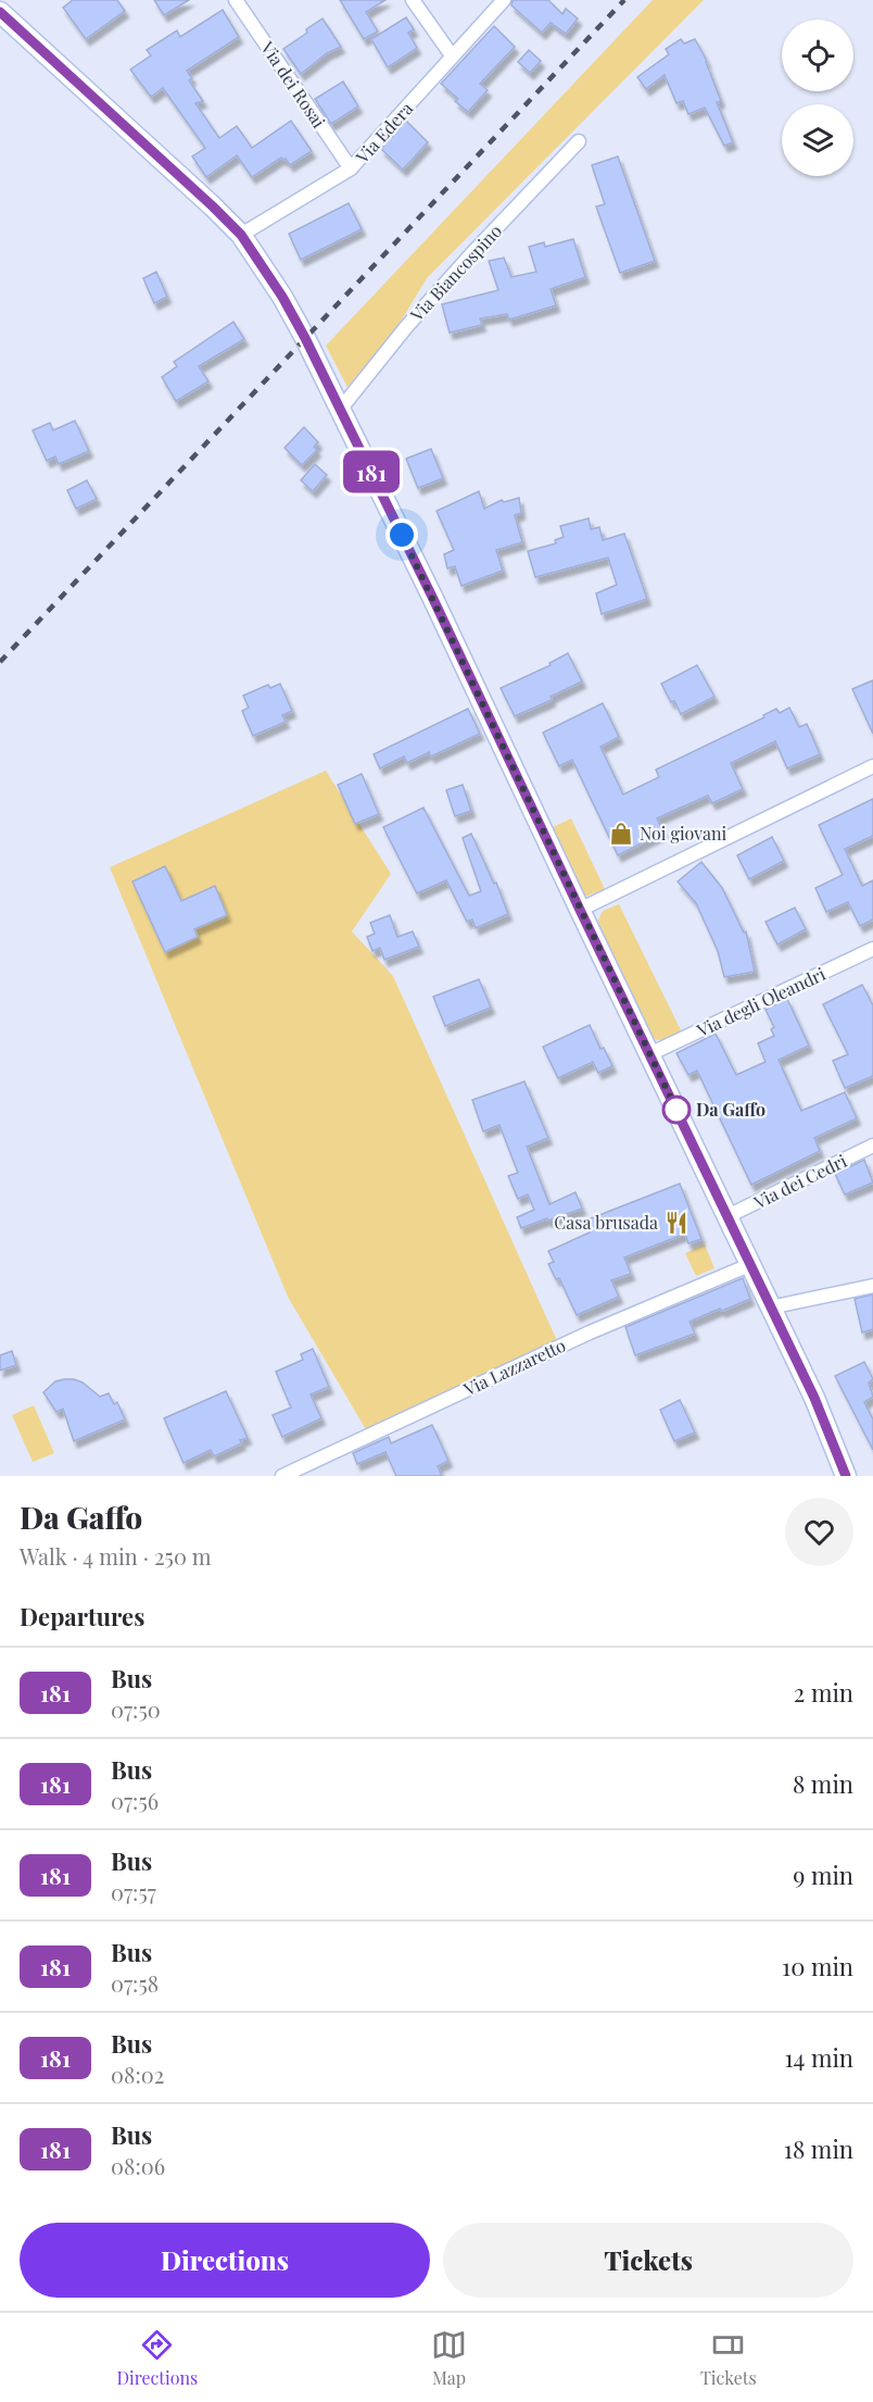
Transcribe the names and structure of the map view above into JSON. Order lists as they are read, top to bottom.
{
  "streets": {
    "street": [
      "Via dei Rosai",
      "Via Edera",
      "Via Biancospino",
      "Via degli Oleandri",
      "Via dei Cedri",
      "Via Lazzaretto"
    ]
  },
  "crossings": [
    ["Via dei Rosai", "Via Edera"]
  ],
  "places": {
    "shop": ["Noi giovani"],
    "other": ["Da Gaffo"],
    "restaurant": ["Casa brusada"]
  },
  "lines": ["bus line 181"],
  "page": {
    "on_map": "181",
    "heading": [
      ["Da Gaffo", "Walk · 4 min · 250 m"],
      "Departures"
    ],
    "list": [
      {
        "mark": "181",
        "name": "Bus",
        "note": "07:50",
        "value": "2 min"
      },
      {
        "mark": "181",
        "name": "Bus",
        "note": "07:56",
        "value": "8 min"
      },
      {
        "mark": "181",
        "name": "Bus",
        "note": "07:57",
        "value": "9 min"
      },
      {
        "mark": "181",
        "name": "Bus",
        "note": "07:58",
        "value": "10 min"
      },
      {
        "mark": "181",
        "name": "Bus",
        "note": "08:02",
        "value": "14 min"
      },
      {
        "mark": "181",
        "name": "Bus",
        "note": "08:06",
        "value": "18 min"
      }
    ],
    "buttons": ["Directions", "Tickets"],
    "tabs": ["Directions", "Map", "Tickets"]
  }
}
